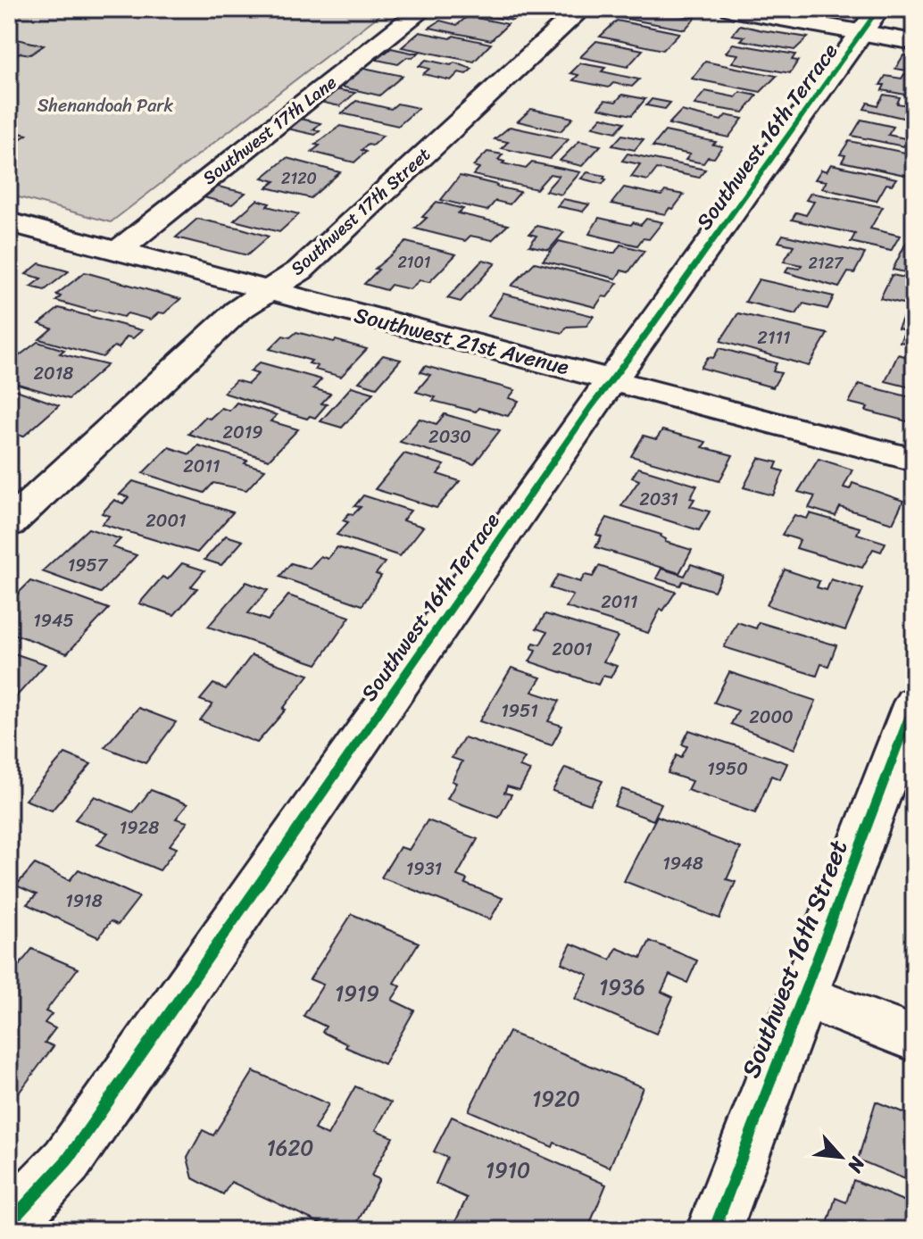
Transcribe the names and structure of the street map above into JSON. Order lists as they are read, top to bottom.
{
  "streets": {
    "street": [
      "Southwest 17th Lane",
      "Southwest 16th Terrace",
      "Southwest 17th Street",
      "Southwest 21st Avenue",
      "Southwest 16th Street"
    ]
  },
  "crossings": [
    ["Southwest 17th Lane", "Southwest 21st Avenue"],
    ["Southwest 16th Terrace", "Southwest 21st Avenue"],
    ["Southwest 17th Street", "Southwest 21st Avenue"]
  ],
  "parks": ["Shenandoah Park"],
  "house_numbers": [
    "2120",
    "2101",
    "2127",
    "2111",
    "2018",
    "2019",
    "2030",
    "2011",
    "2031",
    "2001",
    "1957",
    "2011",
    "1945",
    "2001",
    "1951",
    "2000",
    "1950",
    "1928",
    "1948",
    "1931",
    "1918",
    "1936",
    "1919",
    "1920",
    "1620",
    "1910"
  ],
  "north": "bottom right"
}
